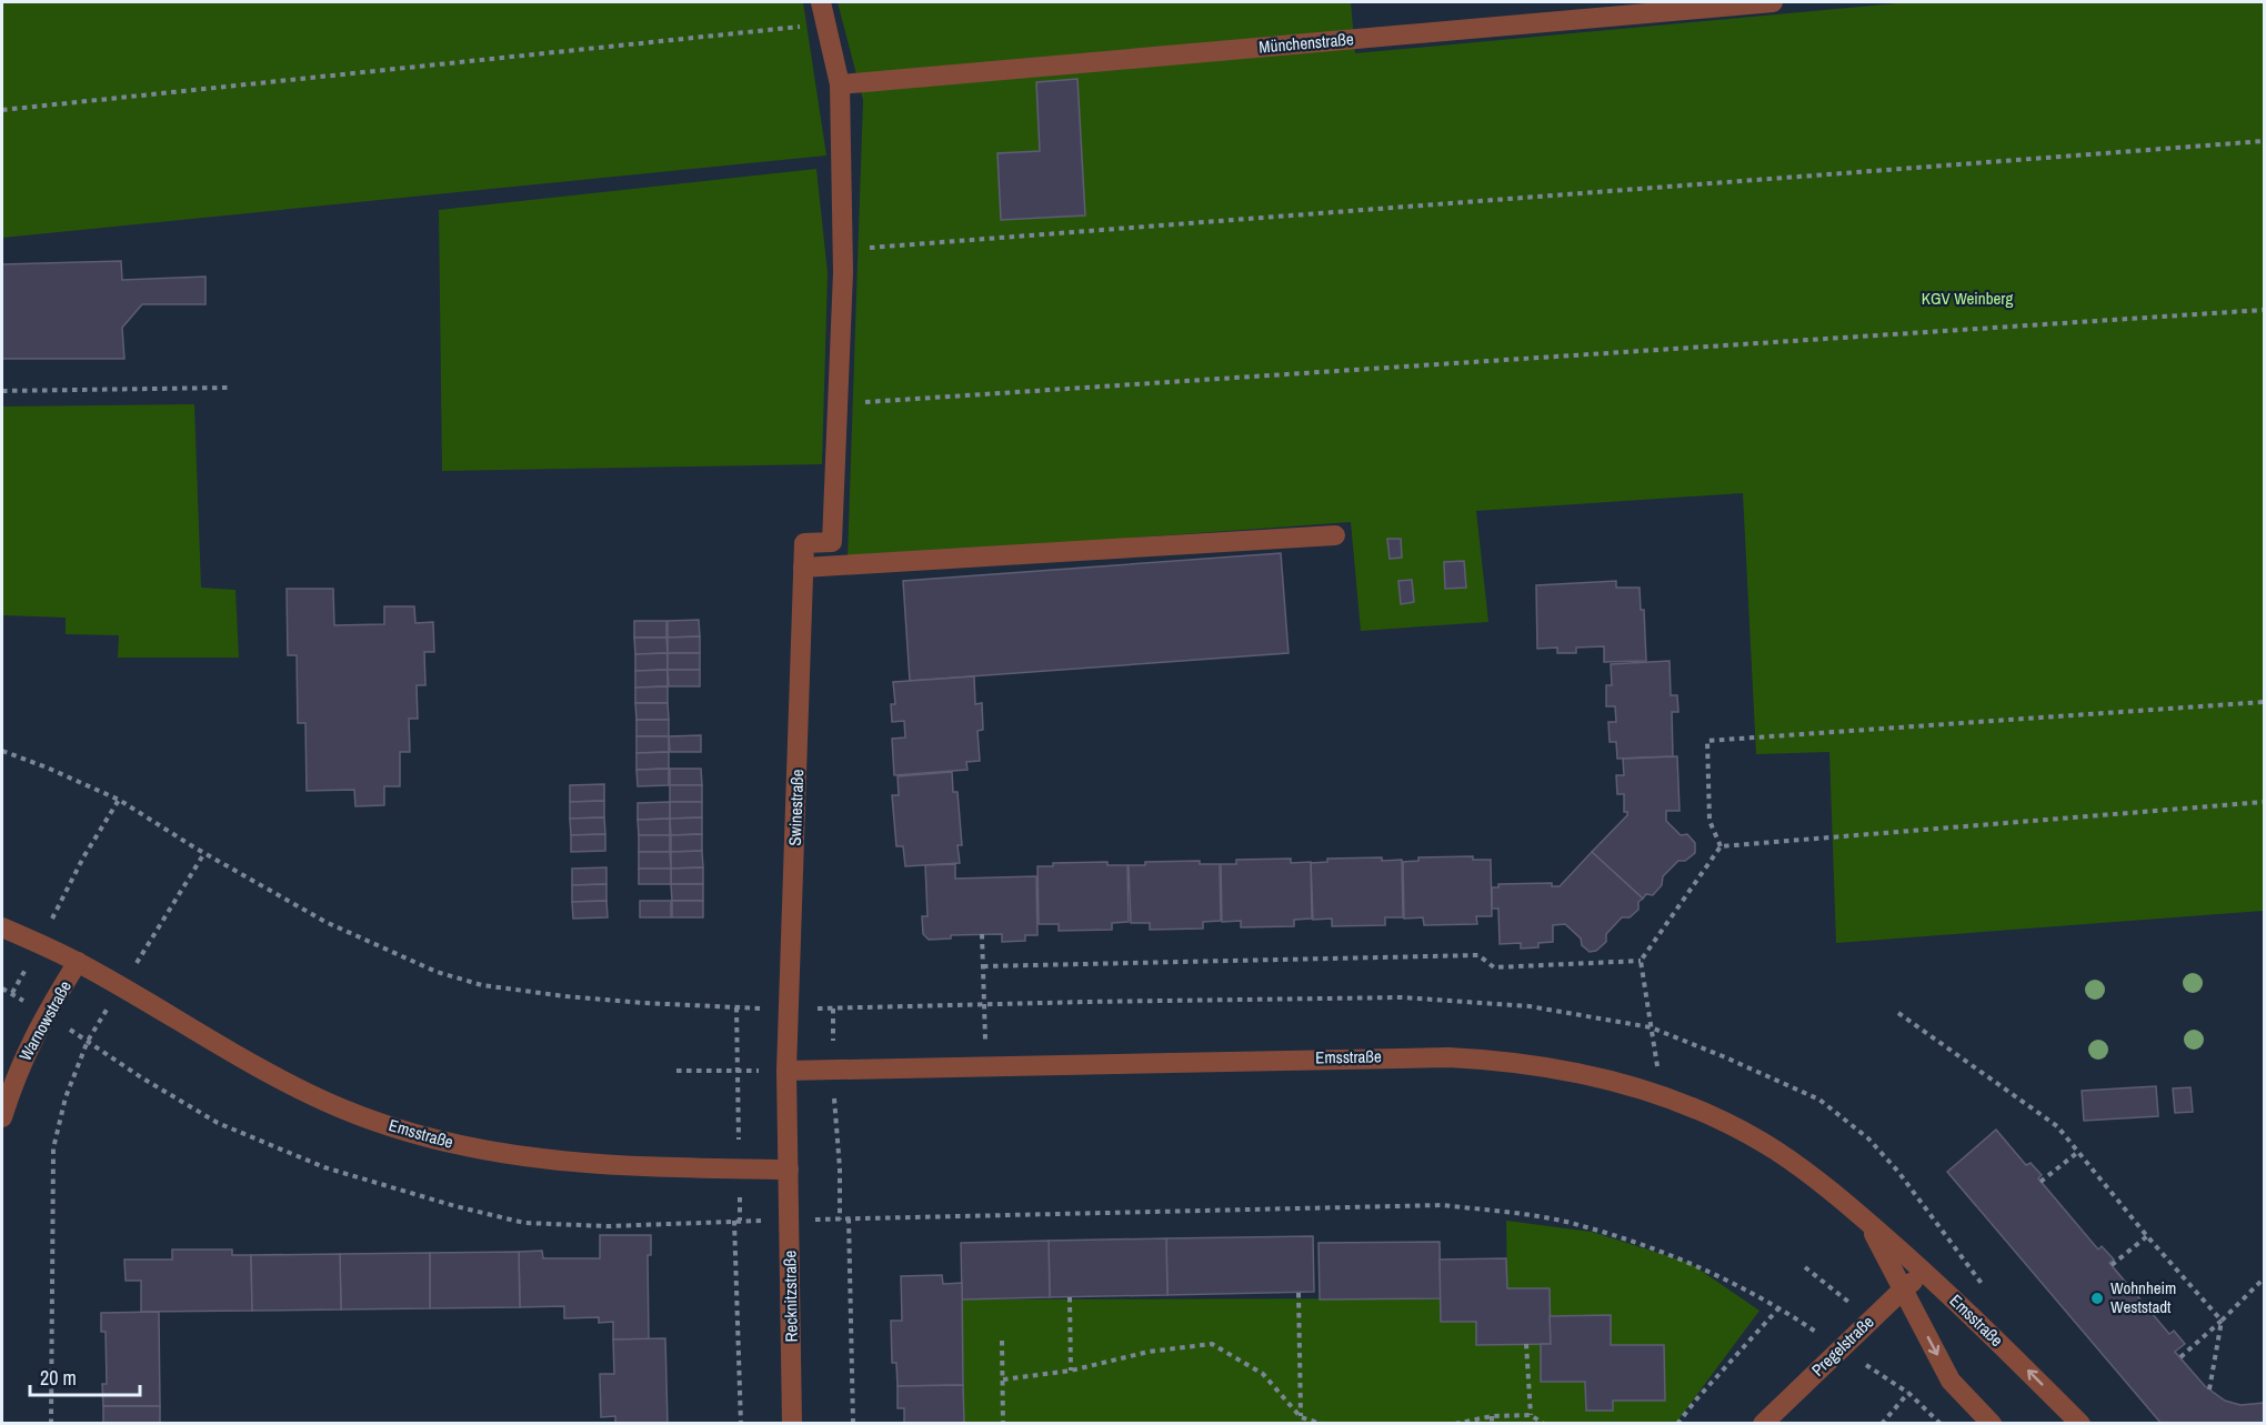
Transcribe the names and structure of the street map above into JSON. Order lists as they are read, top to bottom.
{
  "streets": {
    "street": [
      "Münchenstraße",
      "Swinestraße",
      "Warnowstraße",
      "Emsstraße",
      "Recknitzstraße",
      "Pregelstraße"
    ]
  },
  "crossings": [
    ["Swinestraße", "Emsstraße"],
    ["Warnowstraße", "Emsstraße"],
    ["Emsstraße", "Recknitzstraße"],
    ["Emsstraße", "Pregelstraße"]
  ],
  "parks": ["KGV Weinberg"],
  "places": ["Wohnheim Weststadt"],
  "scale_bar": "20 m"
}
